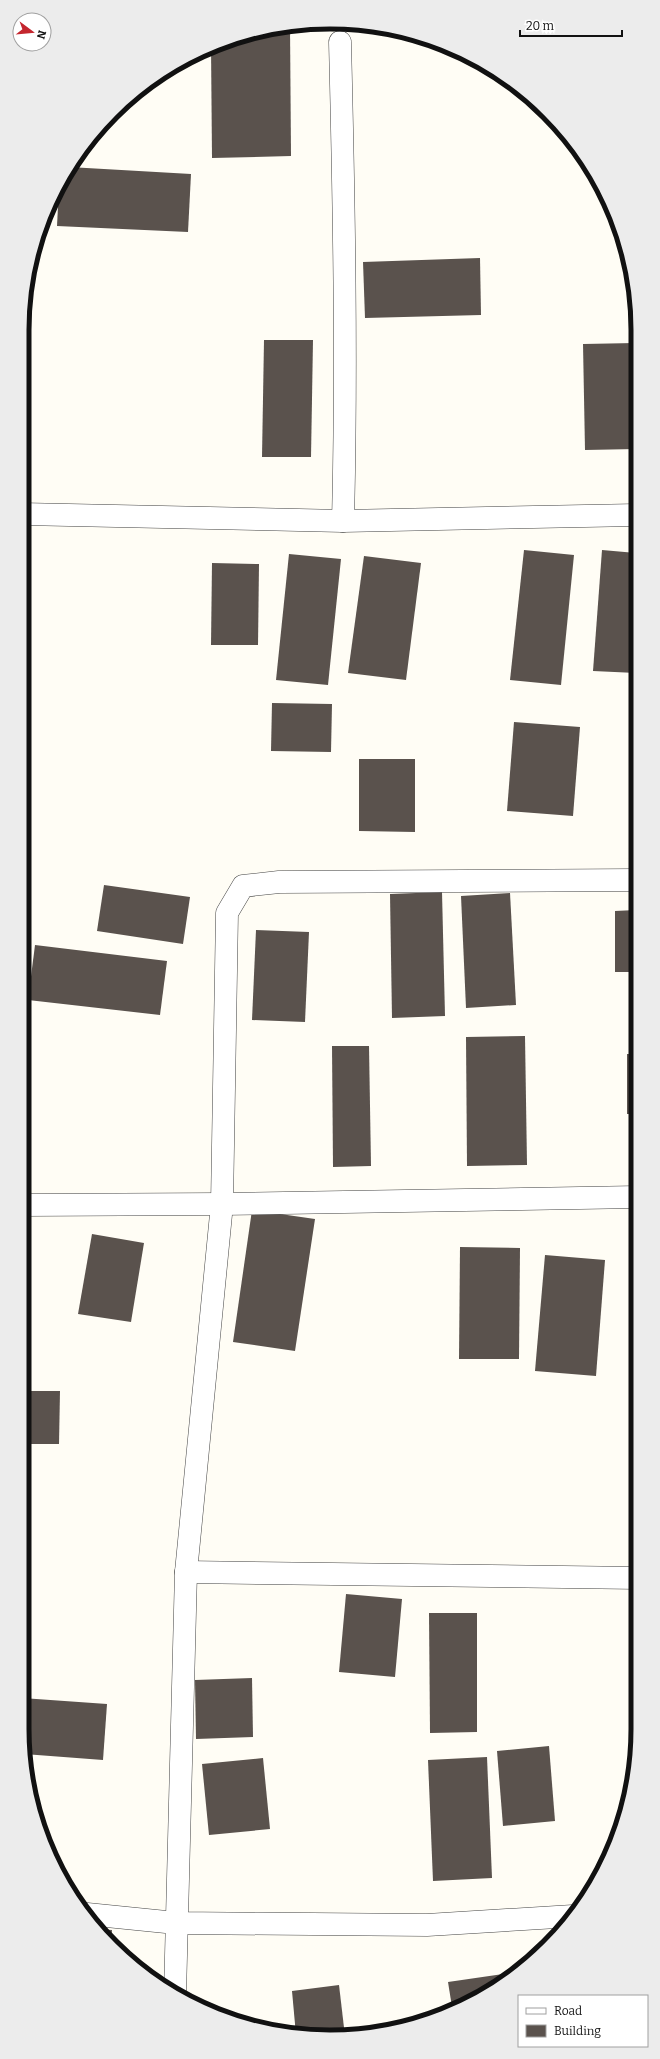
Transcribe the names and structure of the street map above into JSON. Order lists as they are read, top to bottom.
{
  "legend": ["Road", "Building"],
  "scale_bar": "20 m",
  "north": "right"
}
